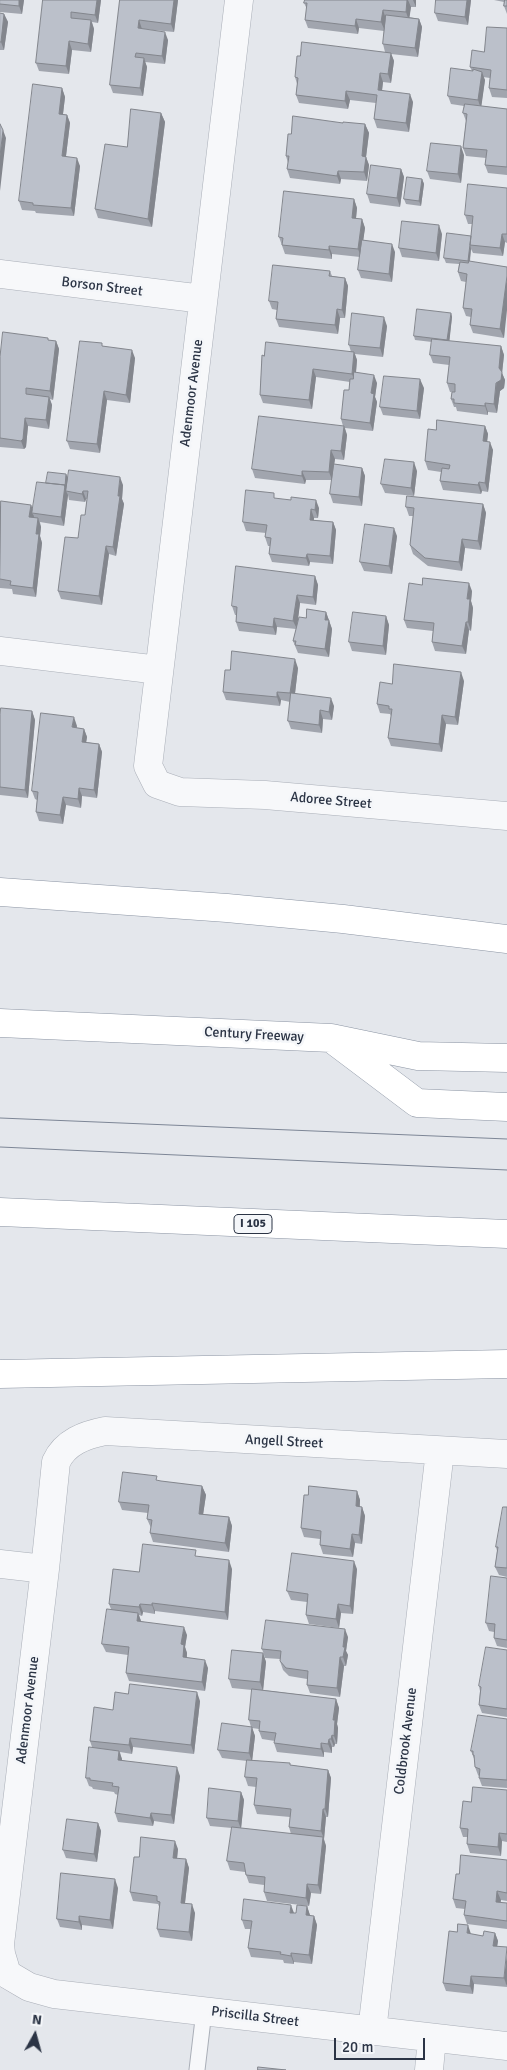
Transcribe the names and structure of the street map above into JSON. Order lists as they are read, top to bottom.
{
  "streets": {
    "highway": ["Century Freeway", "I 105"],
    "street": [
      "Borson Street",
      "Adenmoor Avenue",
      "Adoree Street",
      "Angell Street",
      "Coldbrook Avenue",
      "Priscilla Street"
    ]
  },
  "crossings": [
    ["Borson Street", "Adenmoor Avenue"],
    ["Adenmoor Avenue", "Adoree Street"],
    ["Adenmoor Avenue", "Angell Street"],
    ["Adenmoor Avenue", "Priscilla Street"],
    ["Angell Street", "Coldbrook Avenue"],
    ["Coldbrook Avenue", "Priscilla Street"]
  ],
  "scale_bar": "20 m",
  "north": "top"
}
